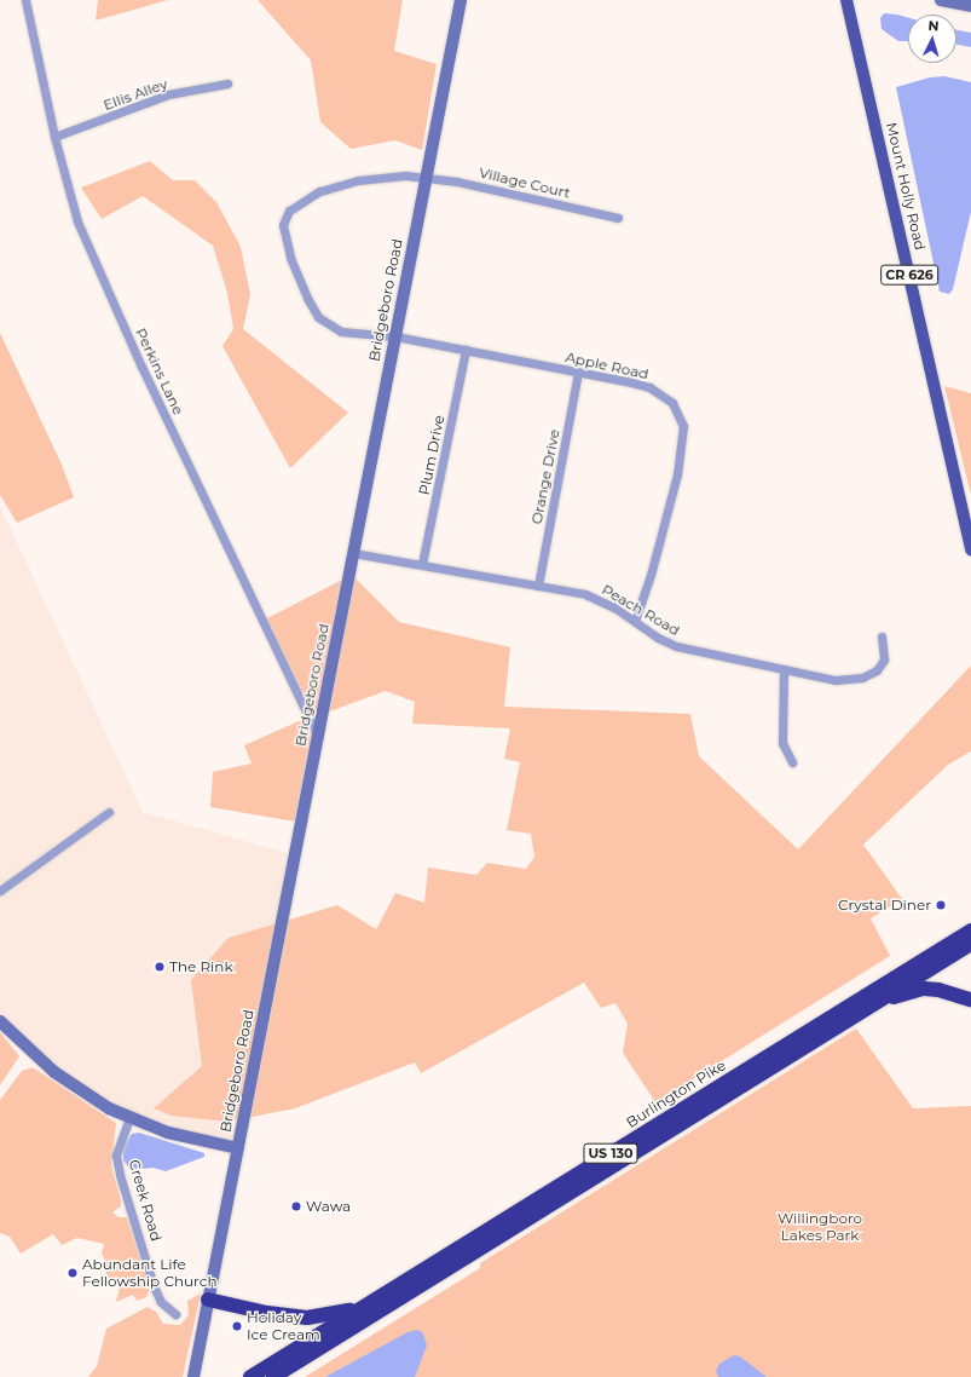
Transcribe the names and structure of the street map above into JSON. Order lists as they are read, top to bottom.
{
  "streets": {
    "highway": ["Burlington Pike", "US 130"],
    "main road": ["Mount Holly Road", "CR 626"],
    "street": [
      "Ellis Alley",
      "Village Court",
      "Bridgeboro Road",
      "Apple Road",
      "Perkins Lane",
      "Plum Drive",
      "Orange Drive",
      "Peach Road",
      "Creek Road"
    ]
  },
  "crossings": [
    ["Ellis Alley", "Perkins Lane"],
    ["Village Court", "Bridgeboro Road"],
    ["Village Court", "Apple Road"],
    ["Bridgeboro Road", "Apple Road"],
    ["Bridgeboro Road", "Perkins Lane"],
    ["Bridgeboro Road", "Peach Road"],
    ["Apple Road", "Plum Drive"],
    ["Apple Road", "Orange Drive"],
    ["Apple Road", "Peach Road"],
    ["Plum Drive", "Peach Road"],
    ["Orange Drive", "Peach Road"]
  ],
  "parks": ["Willingboro Lakes Park"],
  "places": [
    "Crystal Diner",
    "The Rink",
    "Wawa",
    "Abundant Life Fellowship Church",
    "Holiday Ice Cream"
  ],
  "north": "top"
}
